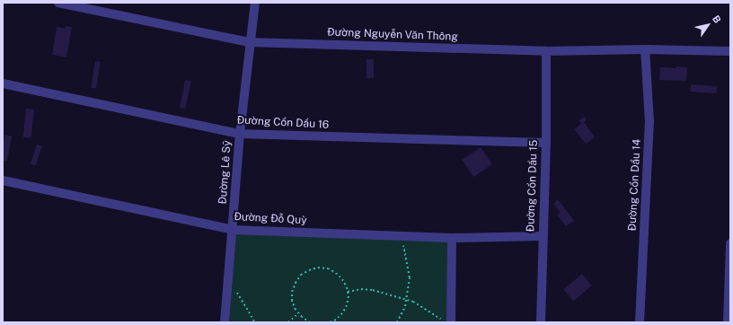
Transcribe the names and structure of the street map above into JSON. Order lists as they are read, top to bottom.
{
  "streets": {
    "street": [
      "Đường Nguyễn Văn Thông",
      "Đường Cồn Dầu 16",
      "Đường Lê Sỹ",
      "Đường Cồn Dầu 14",
      "Đường Cồn Dầu 15",
      "Đường Đỗ Quỳ"
    ]
  },
  "crossings": [
    ["Đường Nguyễn Văn Thông", "Đường Lê Sỹ"],
    ["Đường Nguyễn Văn Thông", "Đường Cồn Dầu 14"],
    ["Đường Nguyễn Văn Thông", "Đường Cồn Dầu 15"],
    ["Đường Cồn Dầu 16", "Đường Lê Sỹ"],
    ["Đường Cồn Dầu 16", "Đường Cồn Dầu 15"],
    ["Đường Lê Sỹ", "Đường Đỗ Quỳ"],
    ["Đường Cồn Dầu 15", "Đường Đỗ Quỳ"]
  ],
  "north": "top right"
}
